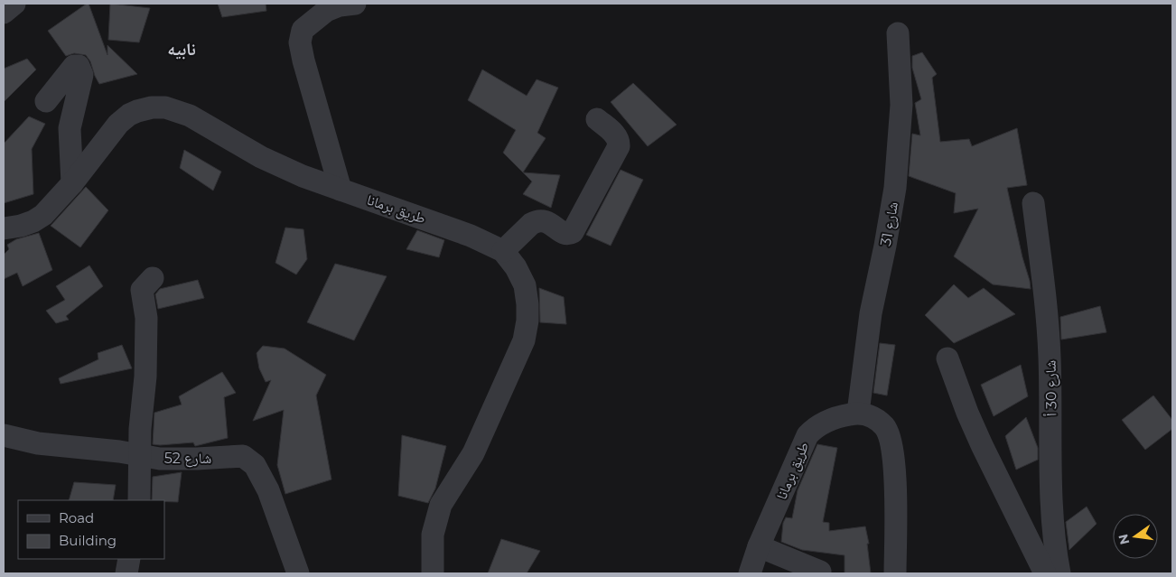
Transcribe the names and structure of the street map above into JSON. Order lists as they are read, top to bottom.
{
  "streets": {
    "street": [
      "طريق برمانا",
      "شارع 31",
      "شارع 30 أ",
      "شارع 52"
    ]
  },
  "crossings": [
    ["طريق برمانا", "شارع 31"]
  ],
  "districts": ["نابيه"],
  "legend": ["Road", "Building"],
  "north": "left"
}
